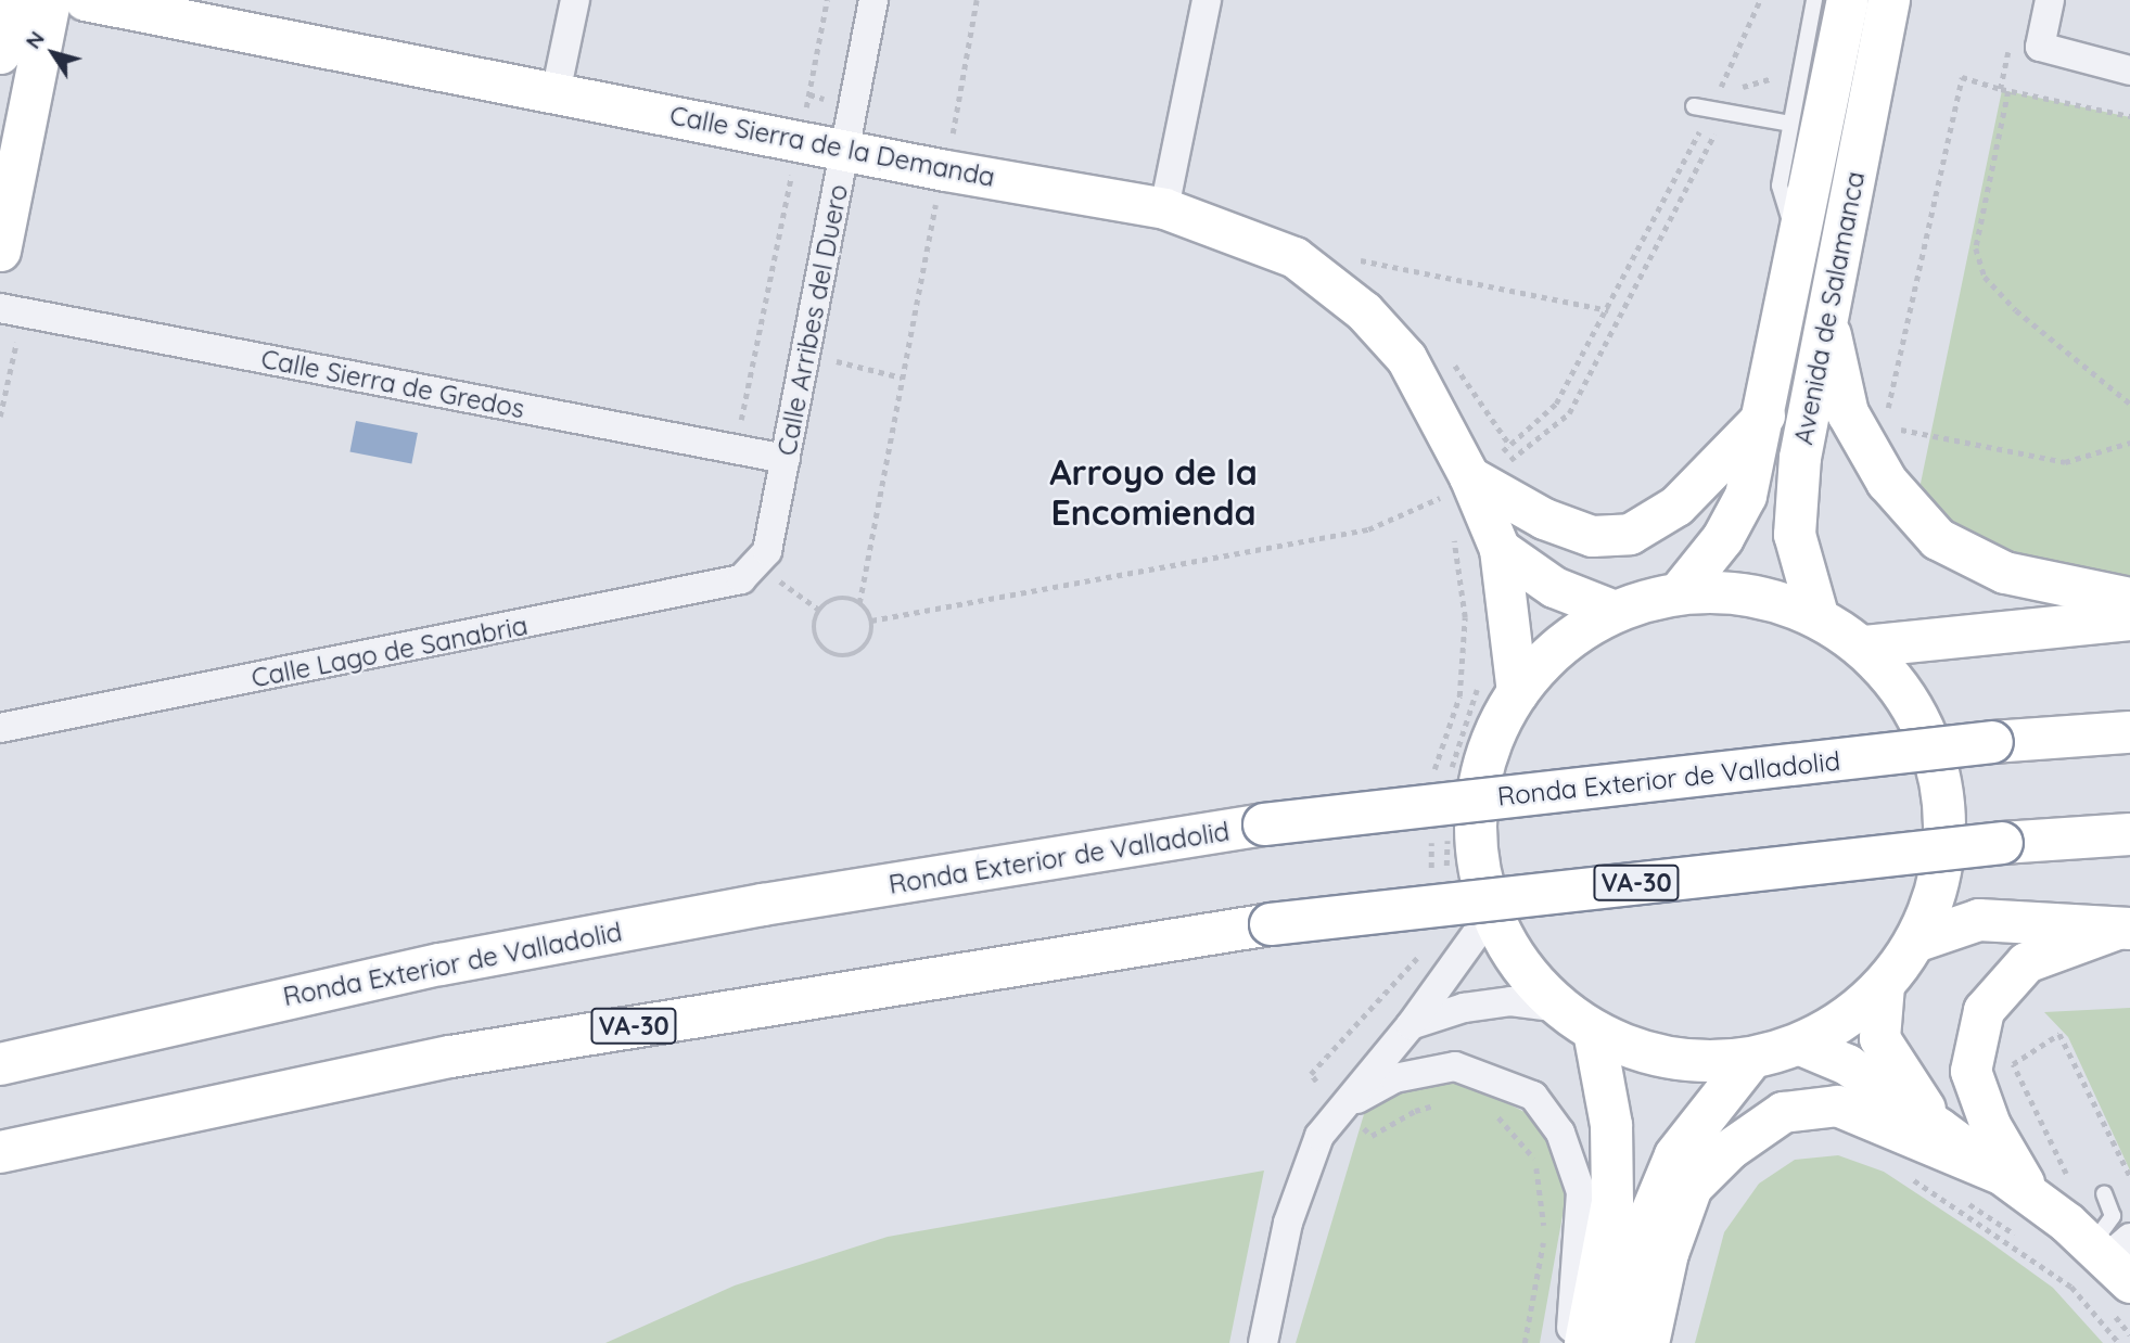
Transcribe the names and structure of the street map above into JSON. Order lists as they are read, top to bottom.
{
  "streets": {
    "highway": ["Avenida de Salamanca", "Ronda Exterior de Valladolid", "VA-30"],
    "street": [
      "Calle Sierra de la Demanda",
      "Calle Arribes del Duero",
      "Calle Sierra de Gredos",
      "Calle Lago de Sanabria"
    ]
  },
  "crossings": [
    ["Calle Sierra de la Demanda", "Calle Arribes del Duero"],
    ["Calle Arribes del Duero", "Calle Sierra de Gredos"],
    ["Calle Arribes del Duero", "Calle Lago de Sanabria"]
  ],
  "districts": ["Arroyo de la Encomienda"],
  "north": "top left"
}
